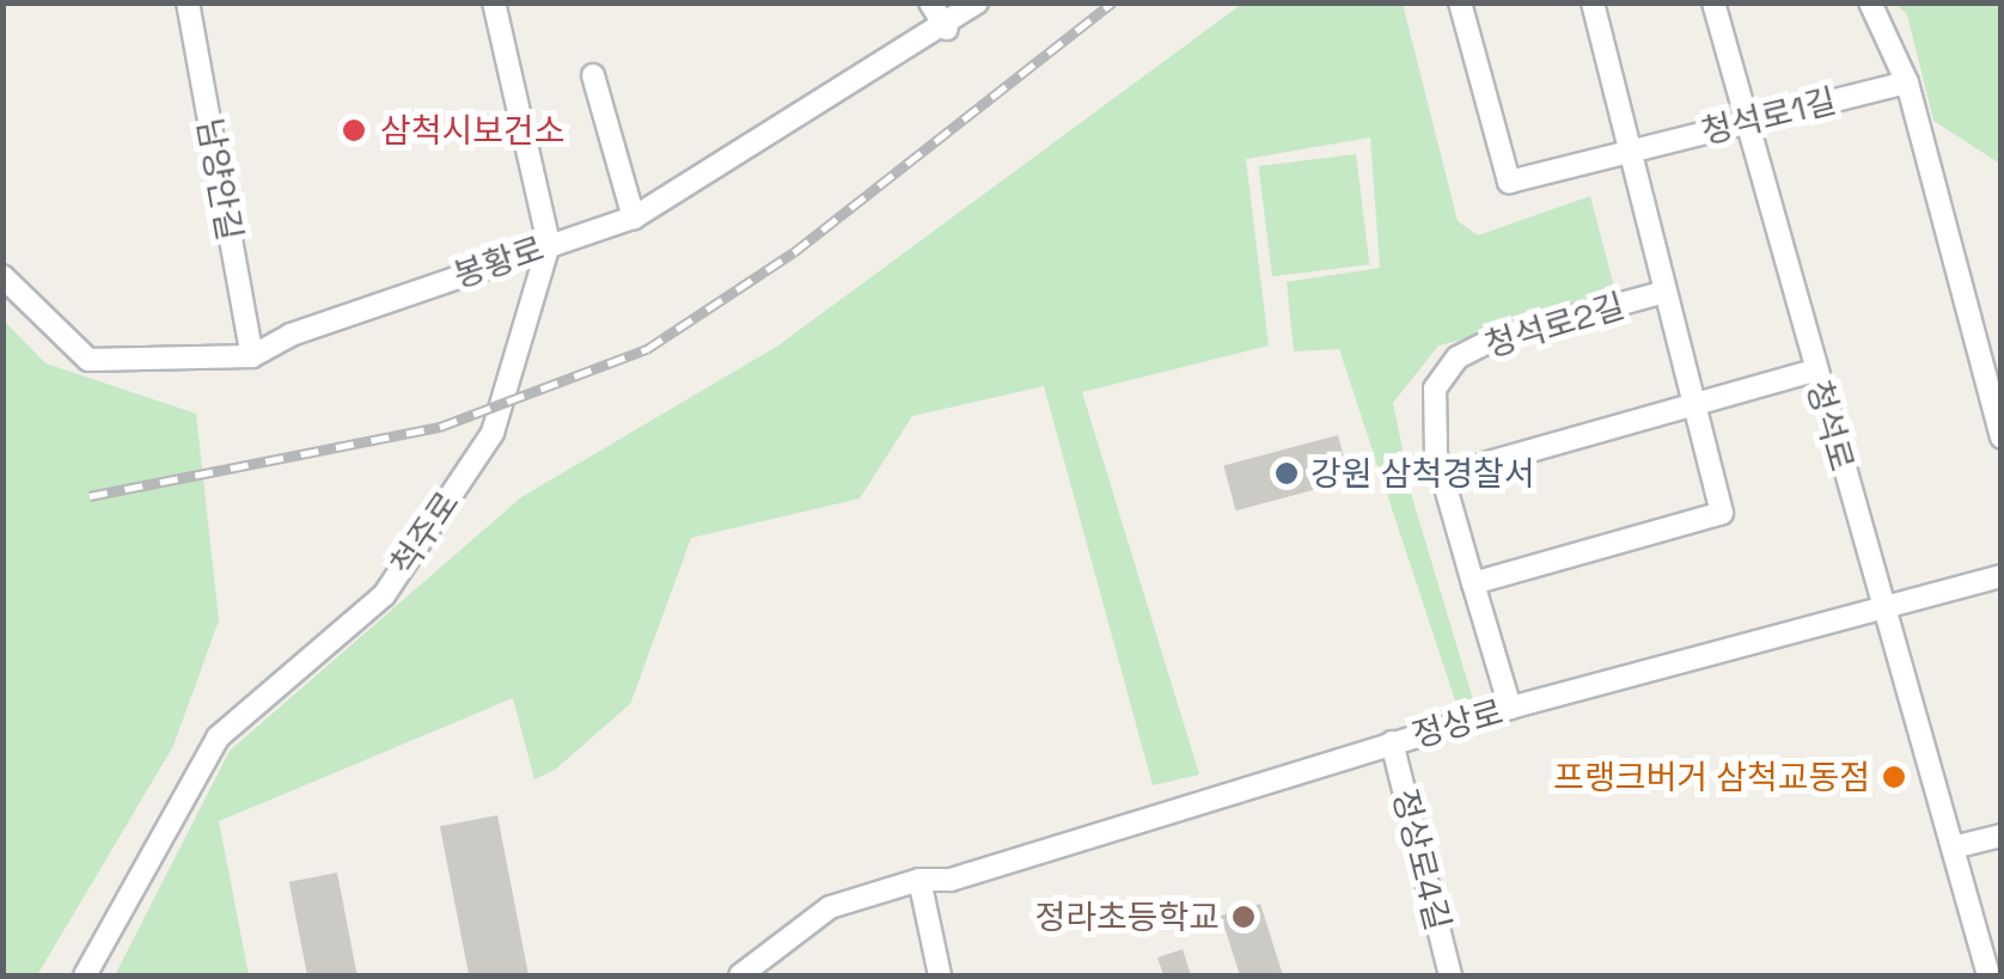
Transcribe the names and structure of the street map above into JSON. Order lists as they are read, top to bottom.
{
  "streets": {
    "street": [
      "청석로1길",
      "남양안길",
      "봉황로",
      "청석로2길",
      "청석로",
      "척주로",
      "정상로",
      "정상로4길"
    ]
  },
  "crossings": [
    ["청석로1길", "청석로"],
    ["남양안길", "봉황로"],
    ["봉황로", "척주로"],
    ["청석로2길", "정상로"],
    ["청석로", "정상로"],
    ["정상로", "정상로4길"]
  ],
  "places": [
    "삼척시보건소",
    "강원 삼척경찰서",
    "프랭크버거 삼척교동점",
    "정라초등학교"
  ]
}
